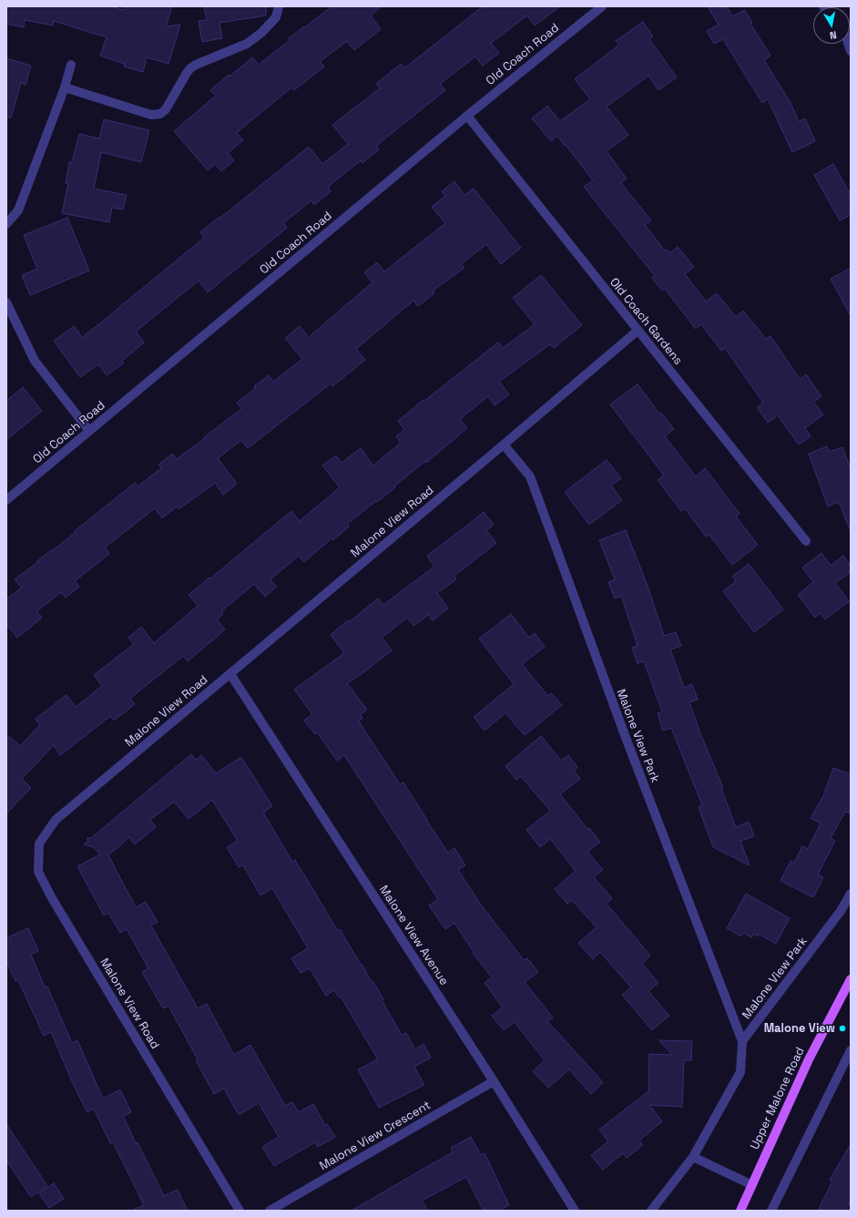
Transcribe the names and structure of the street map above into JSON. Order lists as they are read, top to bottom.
{
  "streets": {
    "main road": ["Upper Malone Road"],
    "street": [
      "Old Coach Road",
      "Old Coach Gardens",
      "Malone View Road",
      "Malone View Park",
      "Malone View Avenue",
      "Malone View Crescent"
    ]
  },
  "crossings": [
    ["Old Coach Road", "Old Coach Gardens"],
    ["Old Coach Gardens", "Malone View Road"],
    ["Malone View Road", "Malone View Park"],
    ["Malone View Road", "Malone View Avenue"],
    ["Malone View Avenue", "Malone View Crescent"]
  ],
  "places": ["Malone View"],
  "north": "bottom"
}
